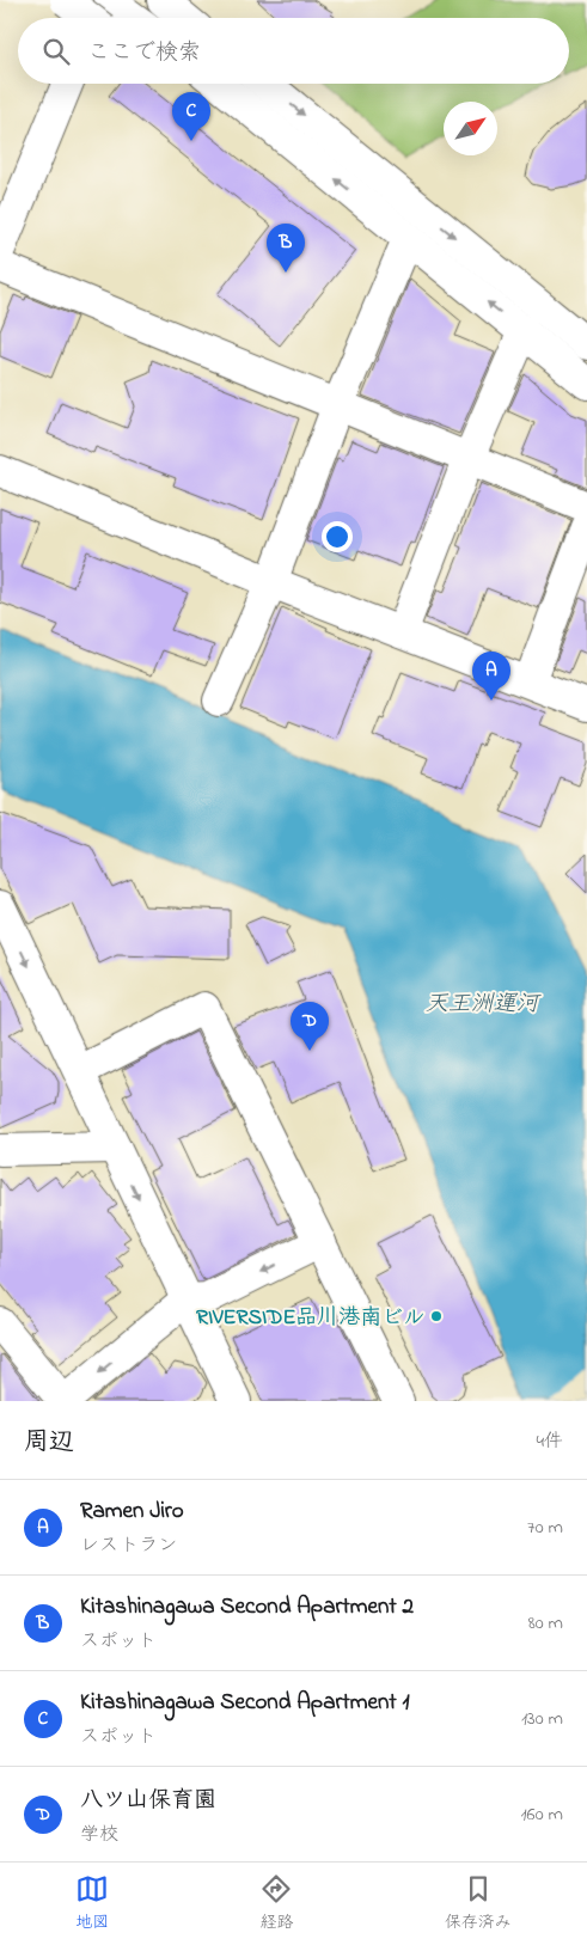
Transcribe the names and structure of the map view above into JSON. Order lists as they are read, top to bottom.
{
  "water": ["天王洲運河"],
  "places": ["RIVERSIDE品川港南ビル"],
  "north": "top right",
  "page": {
    "search": "ここで検索",
    "pins": [
      "C",
      "B",
      "A",
      "D"
    ],
    "heading": ["周辺", "4件"],
    "list": [
      {
        "mark": "A",
        "name": "Ramen Jiro",
        "note": "レストラン",
        "value": "70 m"
      },
      {
        "mark": "B",
        "name": "Kitashinagawa Second Apartment 2",
        "note": "スポット",
        "value": "80 m"
      },
      {
        "mark": "C",
        "name": "Kitashinagawa Second Apartment 1",
        "note": "スポット",
        "value": "130 m"
      },
      {
        "mark": "D",
        "name": "八ツ山保育園",
        "note": "学校",
        "value": "160 m"
      }
    ],
    "nav": ["地図", "経路", "保存済み"]
  }
}
